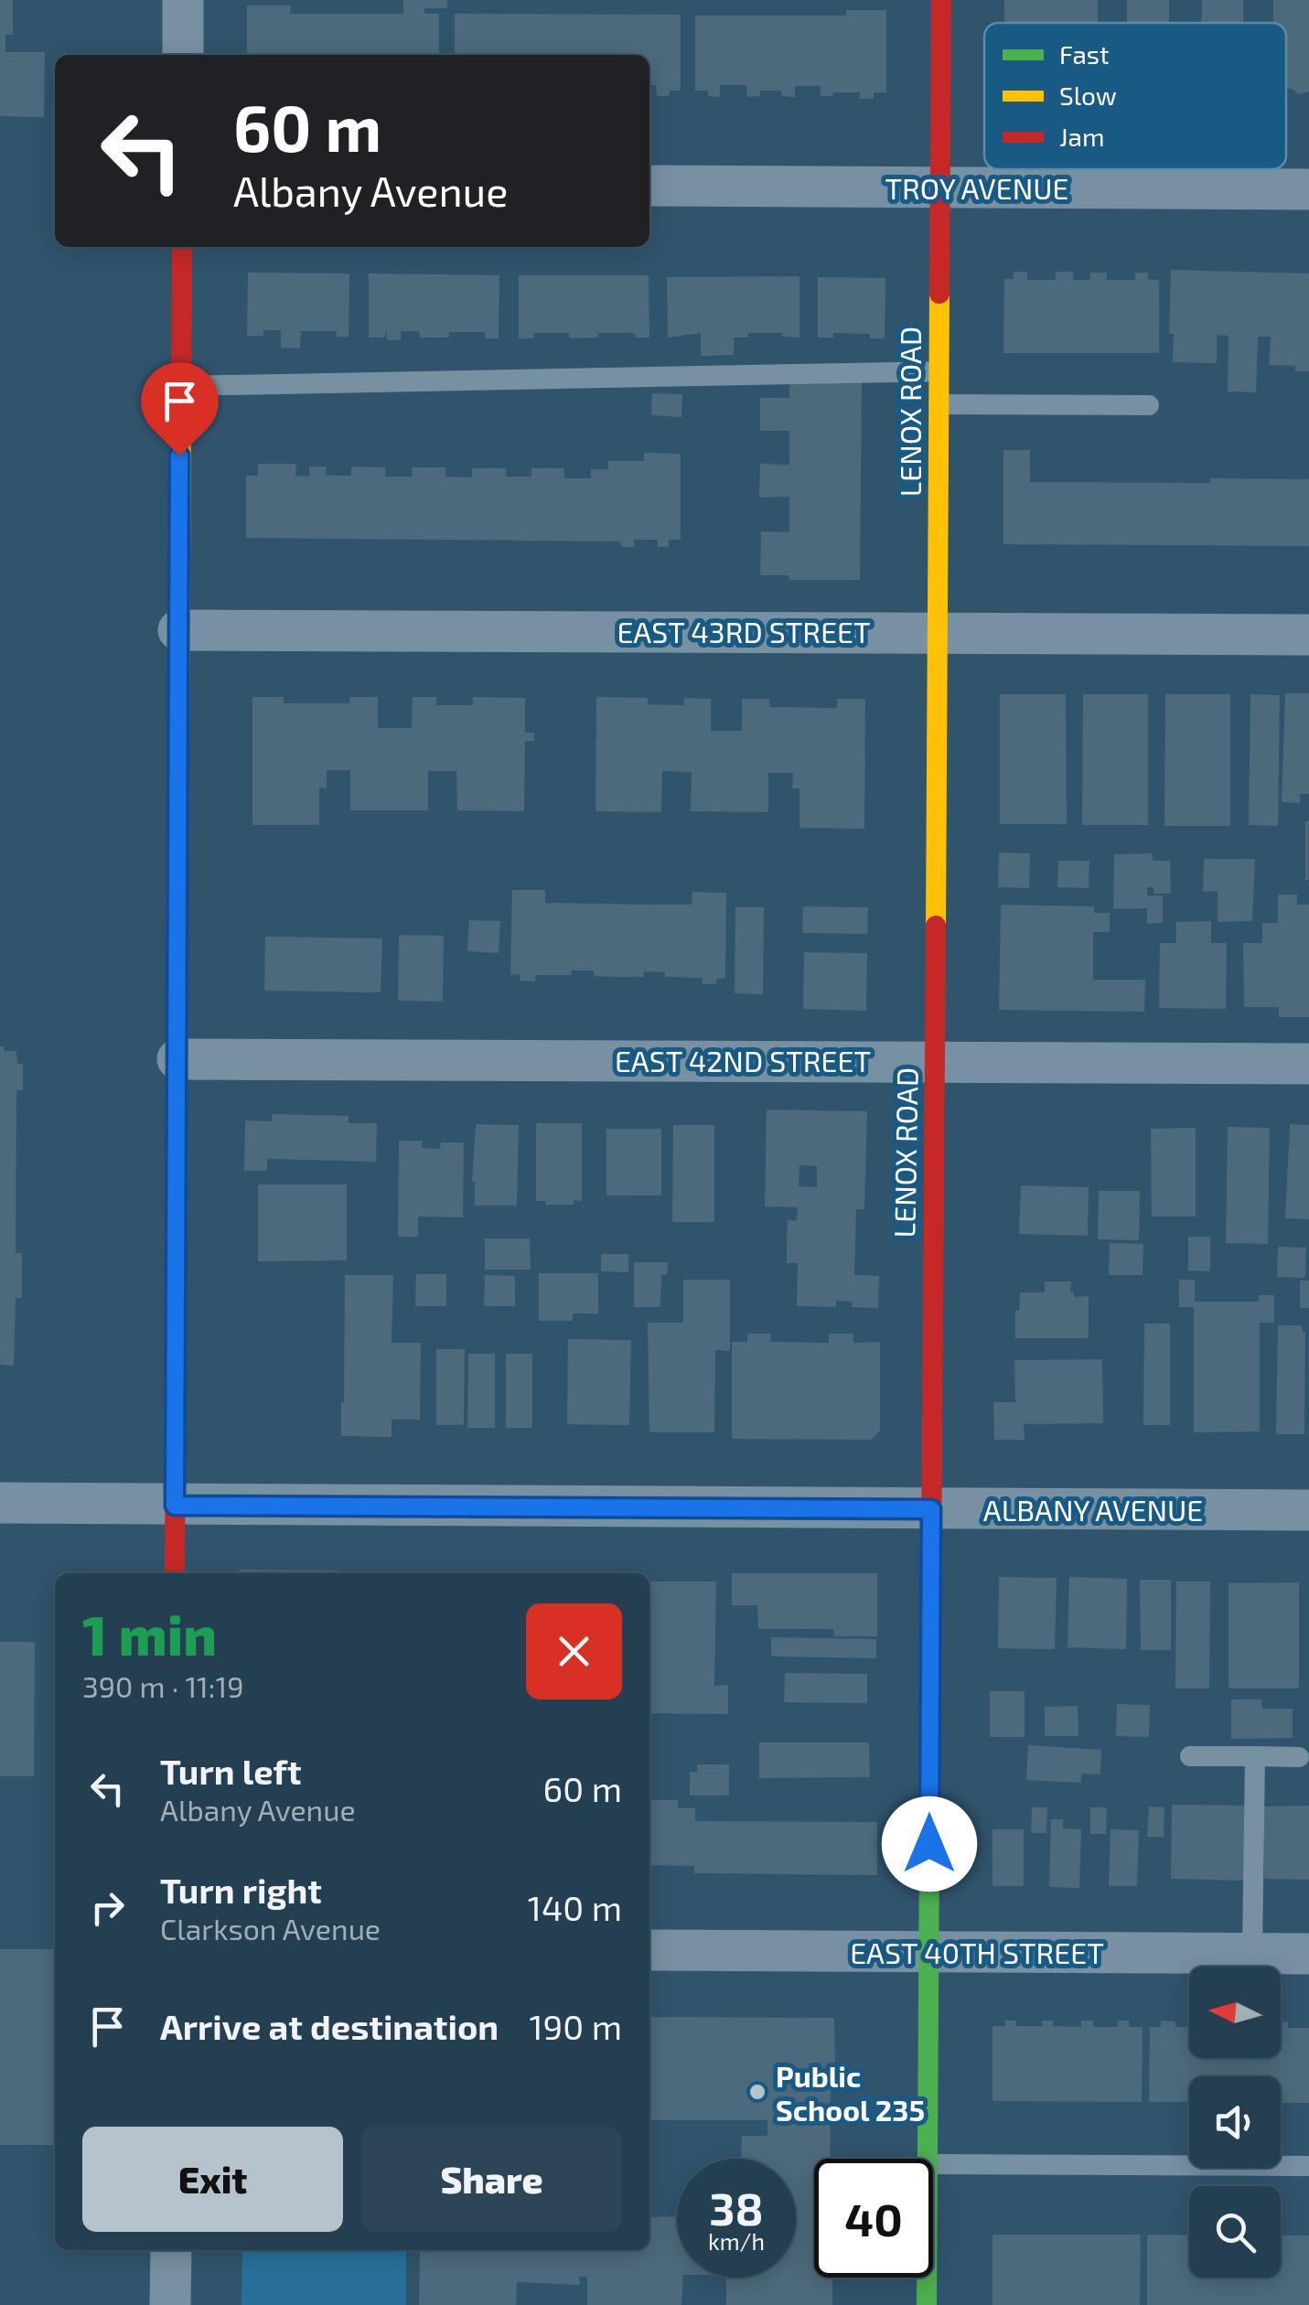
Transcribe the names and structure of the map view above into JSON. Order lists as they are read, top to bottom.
{
  "streets": {
    "street": [
      "TROY AVENUE",
      "LENOX ROAD",
      "EAST 43RD STREET",
      "EAST 42ND STREET",
      "ALBANY AVENUE",
      "EAST 40TH STREET"
    ]
  },
  "crossings": [
    ["TROY AVENUE", "LENOX ROAD"],
    ["LENOX ROAD", "EAST 43RD STREET"],
    ["LENOX ROAD", "EAST 42ND STREET"],
    ["LENOX ROAD", "ALBANY AVENUE"],
    ["LENOX ROAD", "EAST 40TH STREET"]
  ],
  "places": ["Public School 235"],
  "legend": ["Fast", "Slow", "Jam"],
  "north": "left",
  "page": {
    "turn": ["60 m", "Albany Avenue"],
    "heading": ["1 min", "390 m · 11:19"],
    "list": [
      {
        "name": "Turn left",
        "note": "Albany Avenue",
        "value": "60 m"
      },
      {
        "name": "Turn right",
        "note": "Clarkson Avenue",
        "value": "140 m"
      },
      {
        "name": "Arrive at destination",
        "value": "190 m"
      }
    ],
    "buttons": ["Exit", "Share"],
    "speed": "38 km/h",
    "limit": "40"
  }
}
